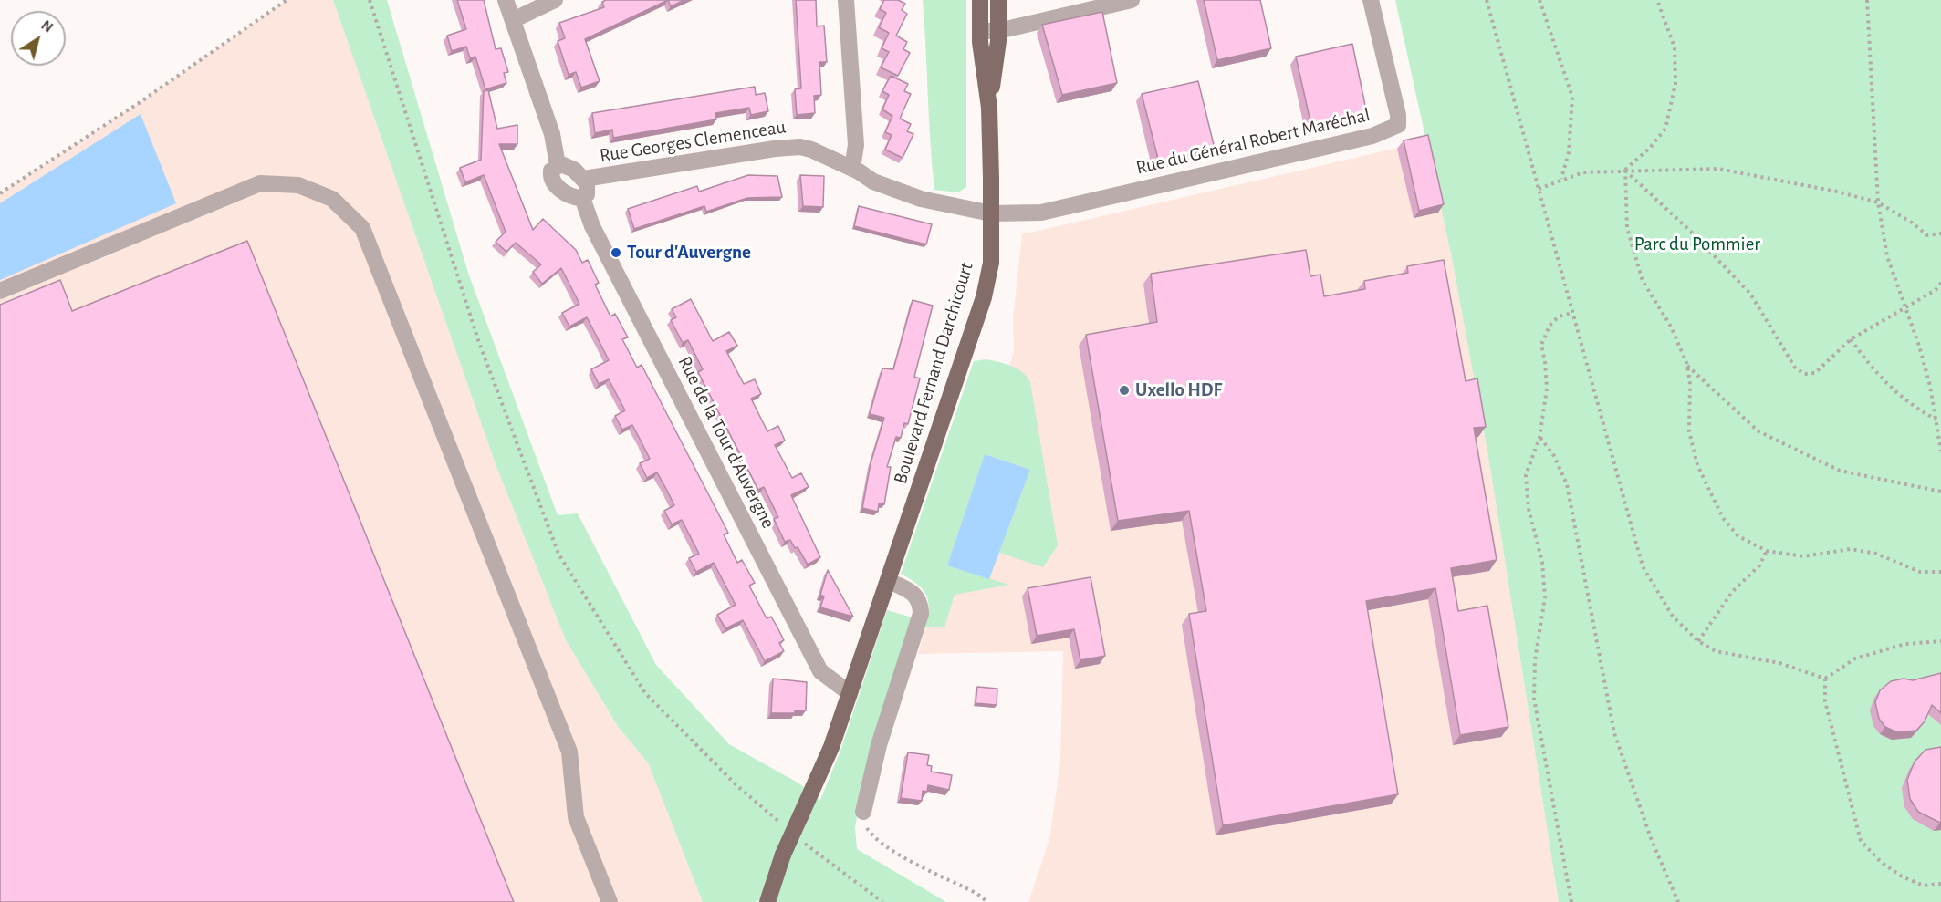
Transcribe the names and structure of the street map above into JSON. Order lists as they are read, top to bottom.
{
  "streets": {
    "main road": ["Boulevard Fernand Darchicourt"],
    "street": ["Rue Georges Clemenceau", "Rue du Général Robert Maréchal", "Rue de la Tour d'Auvergne"]
  },
  "crossings": [
    ["Rue Georges Clemenceau", "Rue du Général Robert Maréchal"],
    ["Rue Georges Clemenceau", "Boulevard Fernand Darchicourt"],
    ["Rue du Général Robert Maréchal", "Boulevard Fernand Darchicourt"],
    ["Boulevard Fernand Darchicourt", "Rue de la Tour d'Auvergne"]
  ],
  "parks": ["Parc du Pommier"],
  "places": ["Tour d'Auvergne", "Uxello HDF"],
  "north": "top right"
}
